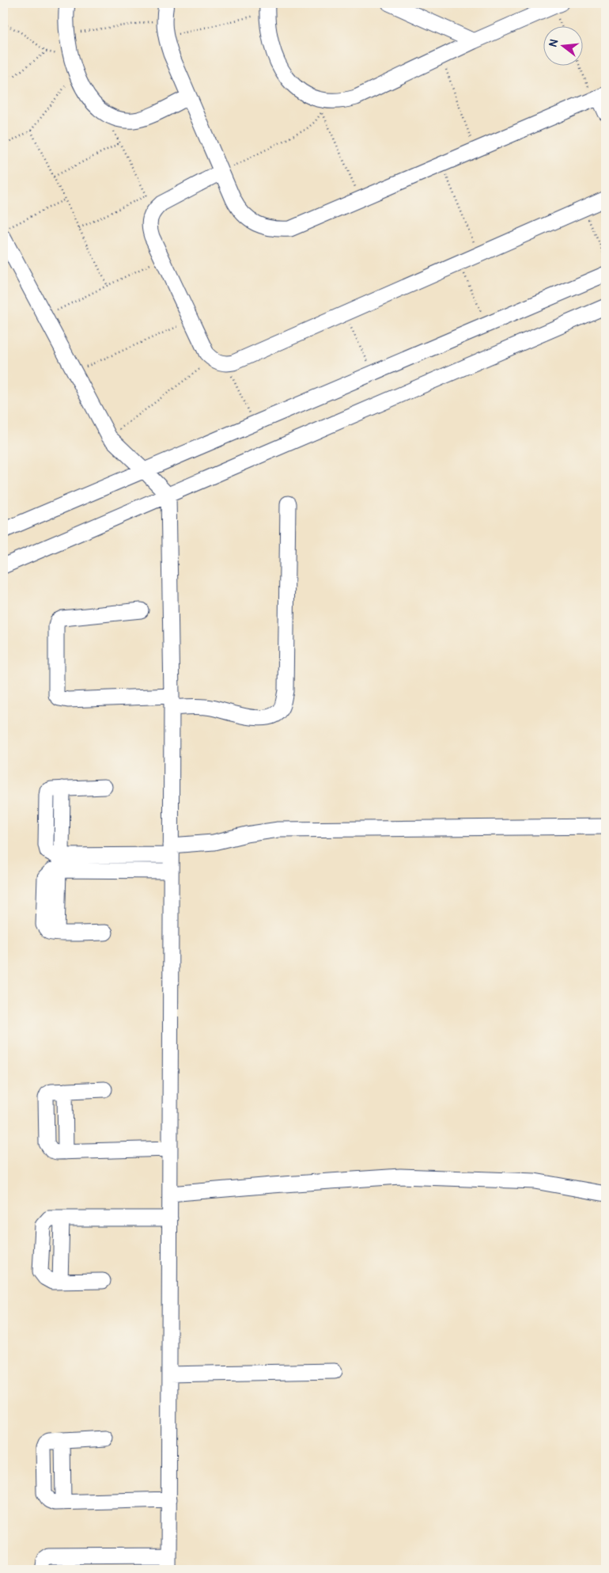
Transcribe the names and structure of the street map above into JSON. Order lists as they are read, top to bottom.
{
  "north": "left"
}
